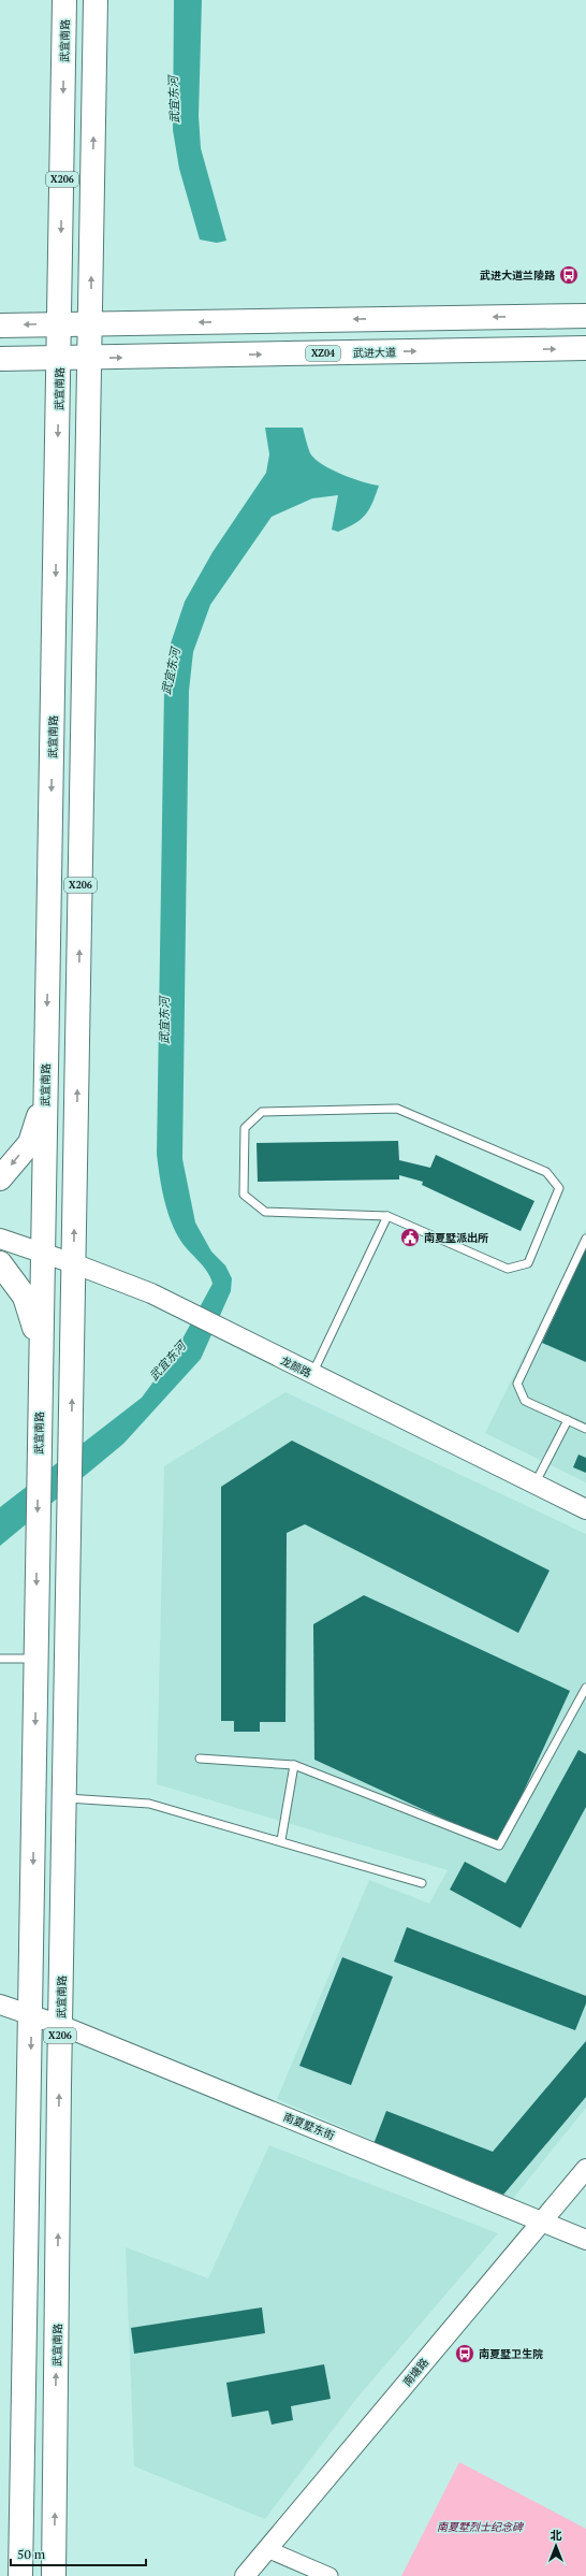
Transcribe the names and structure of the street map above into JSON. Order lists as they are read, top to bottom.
{
  "streets": {
    "main road": [
      "武宜南路",
      "X206",
      "武进大道",
      "XZ04"
    ],
    "street": ["龙颜路", "南夏墅东街", "南塘路"]
  },
  "crossings": [
    ["武宜南路", "X206"],
    ["武宜南路", "武进大道"],
    ["武宜南路", "XZ04"],
    ["武宜南路", "龙颜路"],
    ["武宜南路", "南夏墅东街"],
    ["X206", "武进大道"],
    ["X206", "龙颜路"],
    ["X206", "南夏墅东街"],
    ["武进大道", "XZ04"],
    ["南夏墅东街", "南塘路"]
  ],
  "water": ["武宜东河"],
  "parks": ["南夏墅烈士纪念碑"],
  "places": {
    "bus stop": ["武进大道兰陵路", "南夏墅卫生院"],
    "public building": ["南夏墅派出所"]
  },
  "scale_bar": "50 m",
  "north": "top"
}
